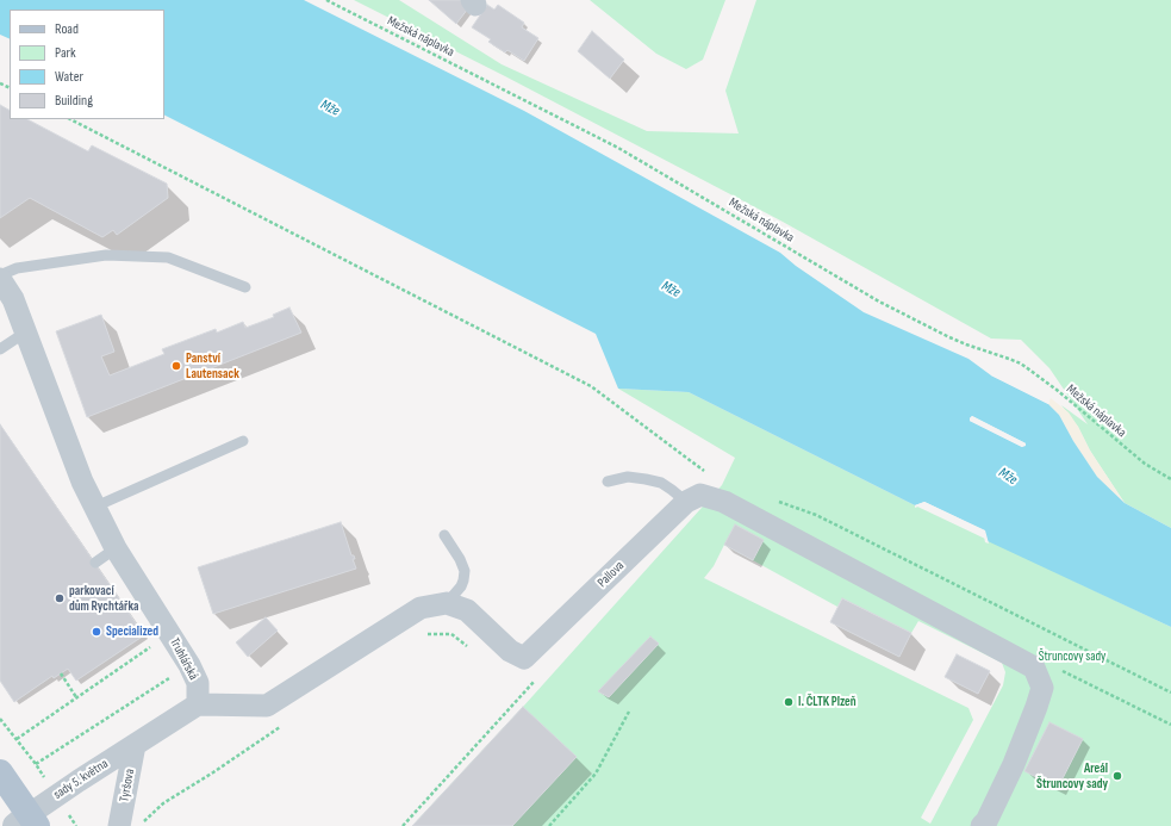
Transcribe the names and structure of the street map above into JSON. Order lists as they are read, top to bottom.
{
  "streets": {
    "street": [
      "Pallova",
      "Truhlářská",
      "sady 5. května",
      "Tyršova"
    ],
    "path": ["Mežská náplavka"]
  },
  "crossings": [
    ["Truhlářská", "sady 5. května"],
    ["sady 5. května", "Tyršova"]
  ],
  "water": ["Mže"],
  "parks": ["Štruncovy sady"],
  "places": [
    "Panství Lautensack",
    "parkovací dům Rychtářka",
    "Specialized",
    "I. ČLTK Plzeň",
    "Areál Štruncovy sady"
  ],
  "legend": [
    "Road",
    "Park",
    "Water",
    "Building"
  ]
}
